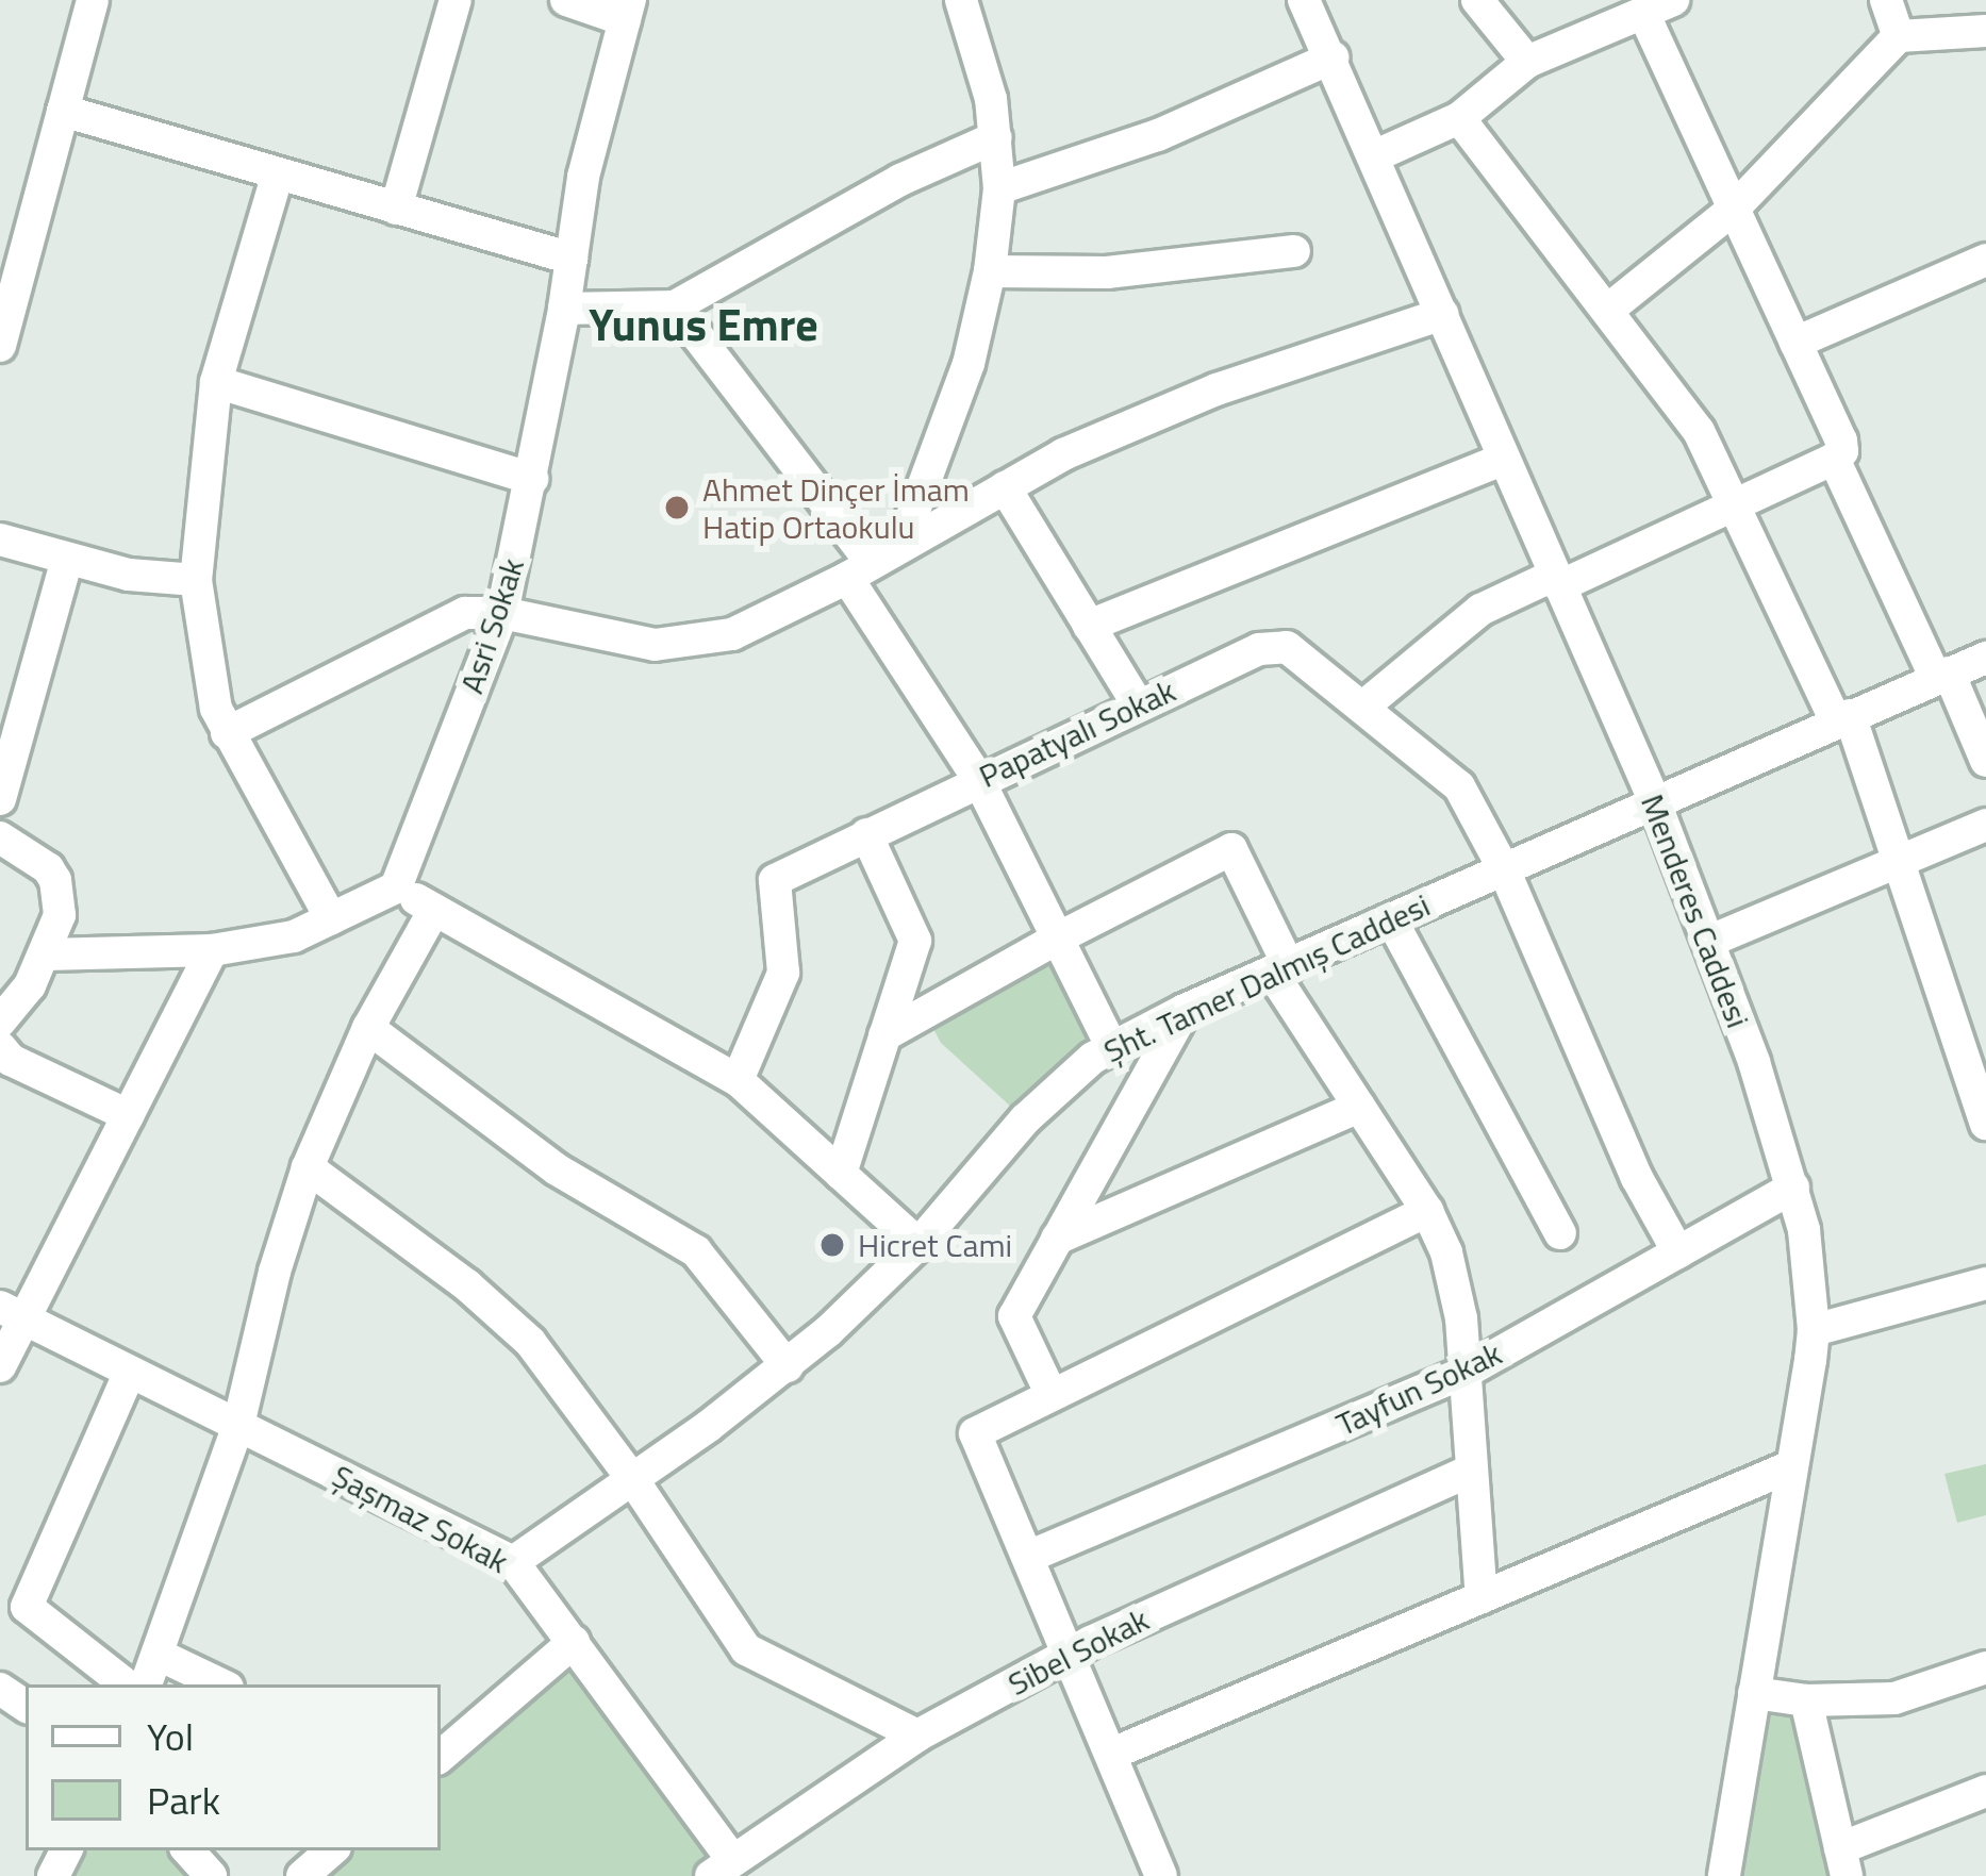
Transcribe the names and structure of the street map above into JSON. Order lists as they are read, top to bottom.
{
  "streets": {
    "street": [
      "Asri Sokak",
      "Papatyalı Sokak",
      "Menderes Caddesi",
      "Şht. Tamer Dalmış Caddesi",
      "Tayfun Sokak",
      "Şaşmaz Sokak",
      "Sibel Sokak"
    ]
  },
  "crossings": [
    ["Papatyalı Sokak", "Şht. Tamer Dalmış Caddesi"],
    ["Papatyalı Sokak", "Tayfun Sokak"],
    ["Menderes Caddesi", "Şht. Tamer Dalmış Caddesi"],
    ["Menderes Caddesi", "Tayfun Sokak"],
    ["Şht. Tamer Dalmış Caddesi", "Şaşmaz Sokak"],
    ["Şaşmaz Sokak", "Sibel Sokak"]
  ],
  "districts": ["Yunus Emre"],
  "places": ["Ahmet Dinçer İmam Hatip Ortaokulu", "Hicret Cami"],
  "legend": ["Yol", "Park"]
}
